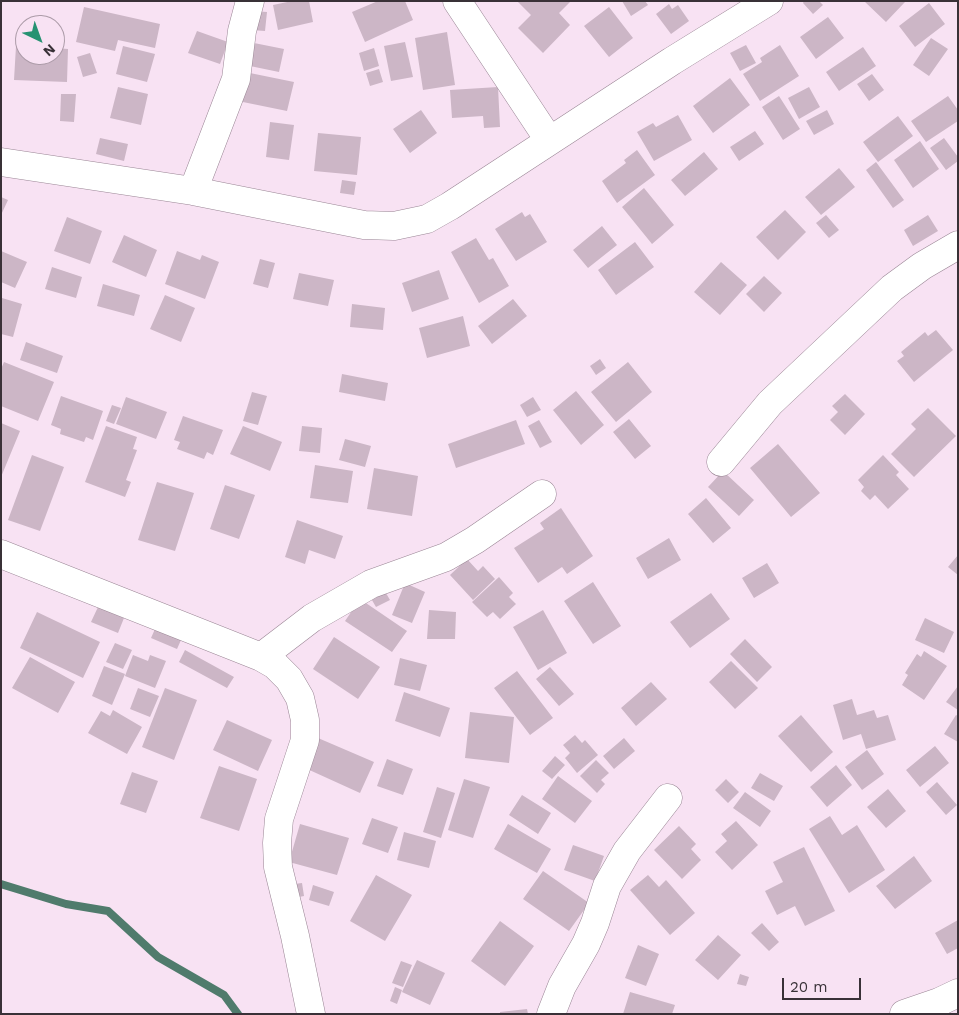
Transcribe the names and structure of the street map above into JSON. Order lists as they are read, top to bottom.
{
  "scale_bar": "20 m",
  "north": "bottom right"
}
